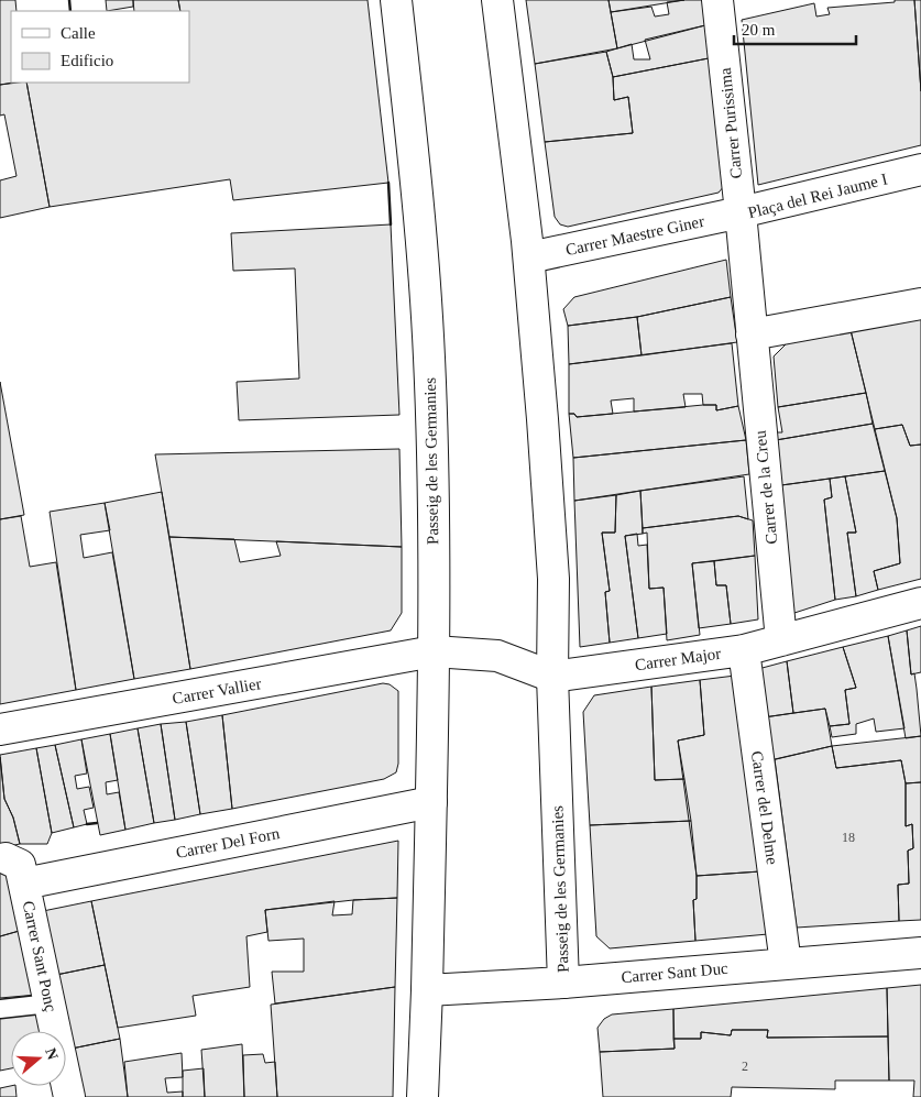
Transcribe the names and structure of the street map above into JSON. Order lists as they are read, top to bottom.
{
  "streets": {
    "street": [
      "Carrer Purissima",
      "Plaça del Rei Jaume I",
      "Carrer Maestre Giner",
      "Passeig de les Germanies",
      "Carrer de la Creu",
      "Carrer Major",
      "Carrer Vallier",
      "Carrer del Delme",
      "Carrer Del Forn",
      "Carrer Sant Ponç",
      "Carrer Sant Duc"
    ]
  },
  "crossings": [
    ["Carrer Purissima", "Plaça del Rei Jaume I"],
    ["Carrer Purissima", "Carrer Maestre Giner"],
    ["Plaça del Rei Jaume I", "Carrer Maestre Giner"],
    ["Plaça del Rei Jaume I", "Carrer de la Creu"],
    ["Carrer Maestre Giner", "Passeig de les Germanies"],
    ["Passeig de les Germanies", "Carrer Major"],
    ["Passeig de les Germanies", "Carrer Vallier"],
    ["Passeig de les Germanies", "Carrer Del Forn"],
    ["Passeig de les Germanies", "Carrer Sant Duc"],
    ["Carrer de la Creu", "Carrer Major"],
    ["Carrer Major", "Carrer Vallier"],
    ["Carrer Major", "Carrer del Delme"],
    ["Carrer del Delme", "Carrer Sant Duc"],
    ["Carrer Del Forn", "Carrer Sant Ponç"]
  ],
  "house_numbers": ["18", "2"],
  "legend": ["Calle", "Edificio"],
  "scale_bar": "20 m",
  "north": "right"
}
